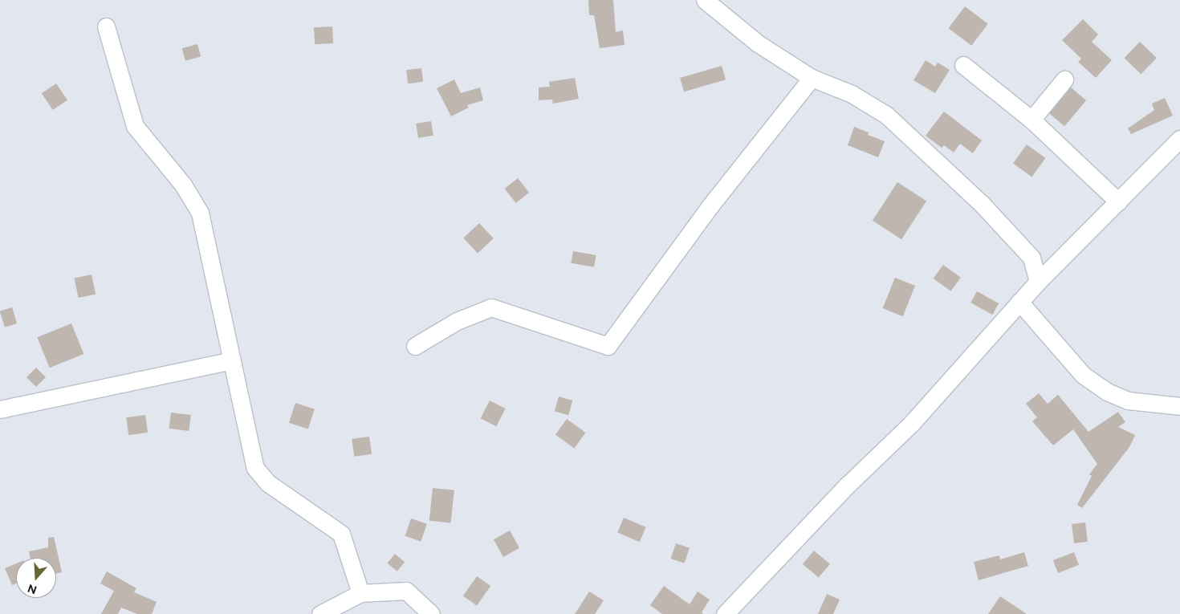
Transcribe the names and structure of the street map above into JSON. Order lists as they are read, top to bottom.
{
  "north": "bottom"
}
